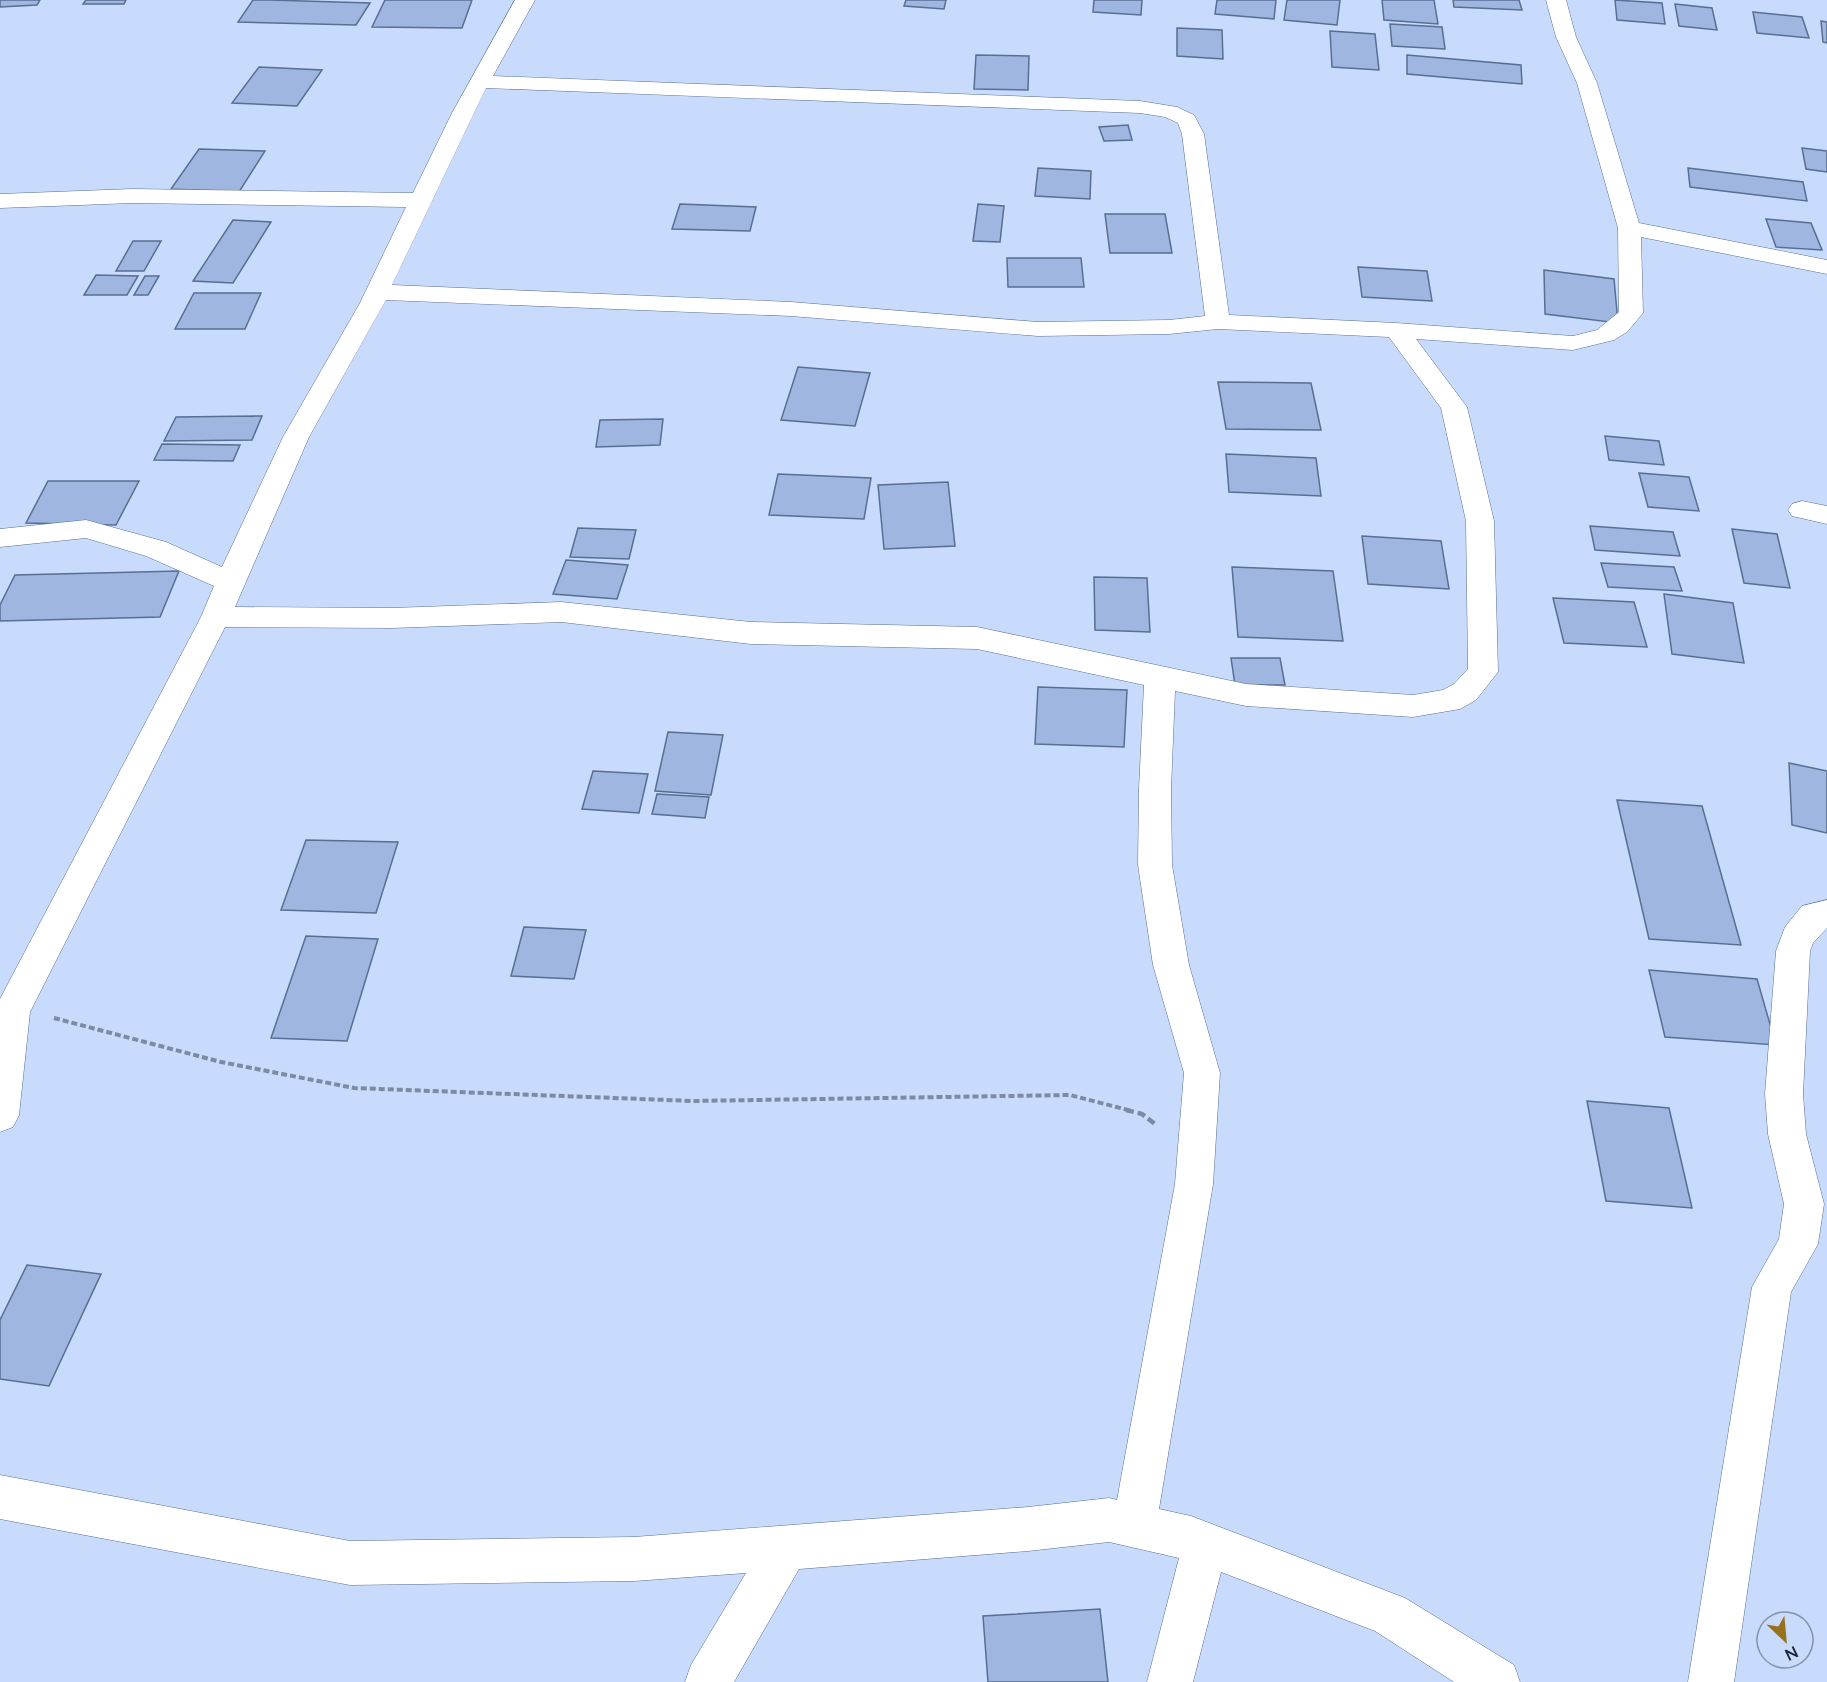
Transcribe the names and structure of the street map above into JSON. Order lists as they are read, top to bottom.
{
  "north": "bottom right"
}
